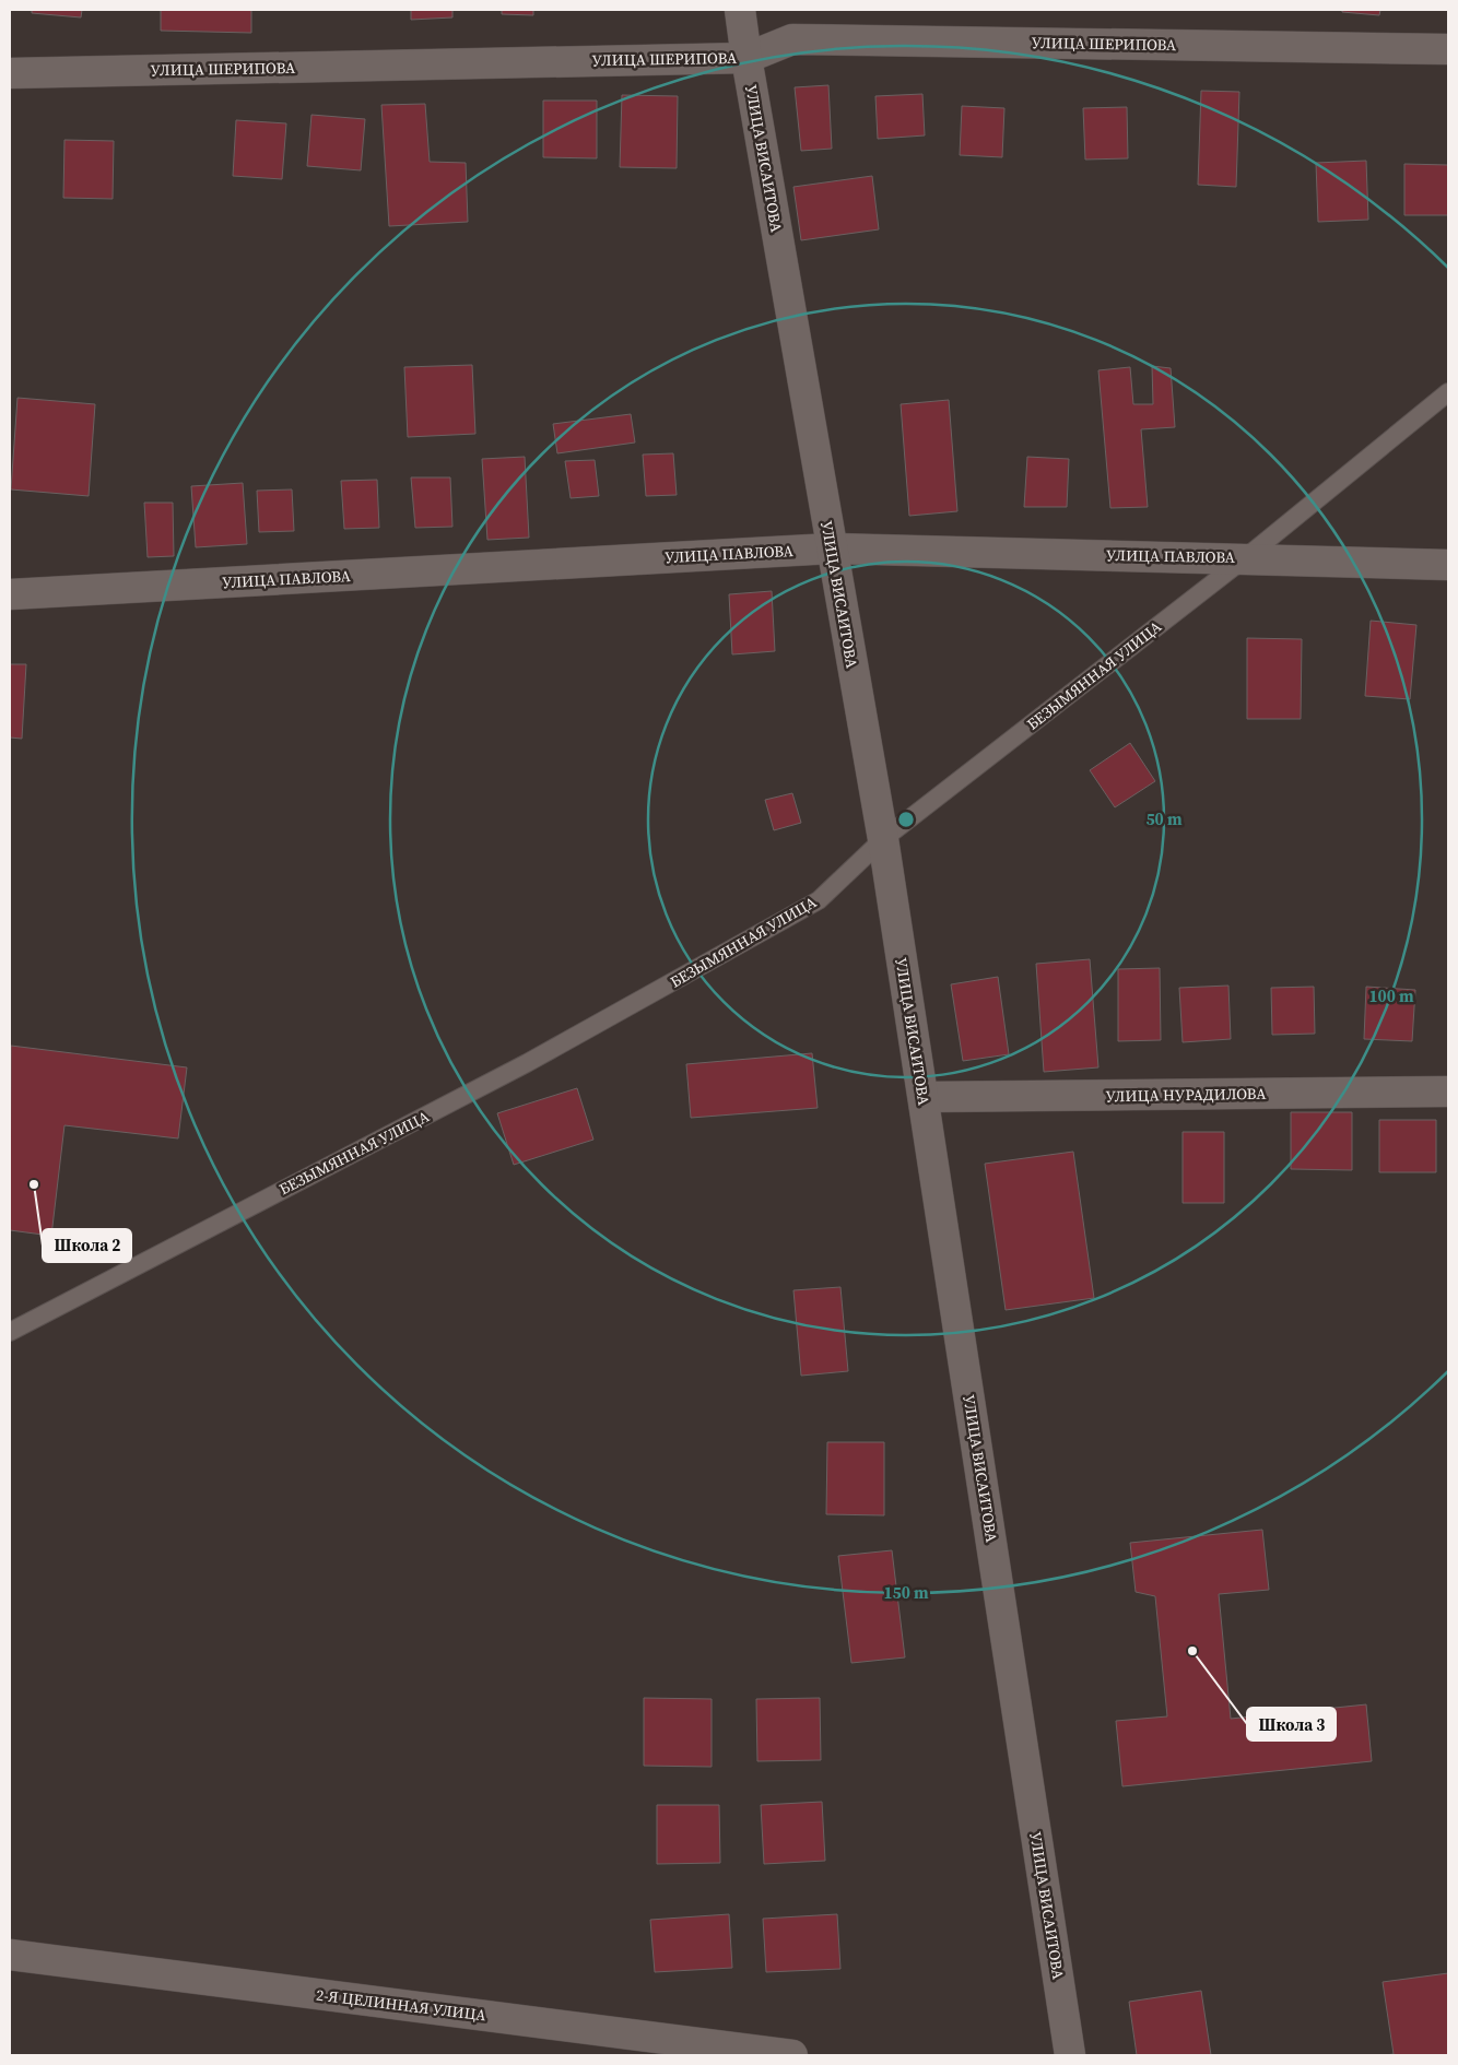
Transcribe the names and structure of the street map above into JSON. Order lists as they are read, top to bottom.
{
  "streets": {
    "street": [
      "УЛИЦА ШЕРИПОВА",
      "УЛИЦА ВИСАИТОВА",
      "УЛИЦА ПАВЛОВА",
      "УЛИЦА НУРАДИЛОВА",
      "2-Я ЦЕЛИННАЯ УЛИЦА"
    ],
    "lane": ["БЕЗЫМЯННАЯ УЛИЦА"]
  },
  "crossings": [
    ["УЛИЦА ШЕРИПОВА", "УЛИЦА ВИСАИТОВА"],
    ["УЛИЦА ВИСАИТОВА", "УЛИЦА ПАВЛОВА"],
    ["УЛИЦА ВИСАИТОВА", "БЕЗЫМЯННАЯ УЛИЦА"],
    ["УЛИЦА ВИСАИТОВА", "УЛИЦА НУРАДИЛОВА"],
    ["УЛИЦА ПАВЛОВА", "БЕЗЫМЯННАЯ УЛИЦА"]
  ],
  "places": ["Школа 2", "Школа 3"],
  "rings": ["50 m", "100 m", "150 m"]
}
